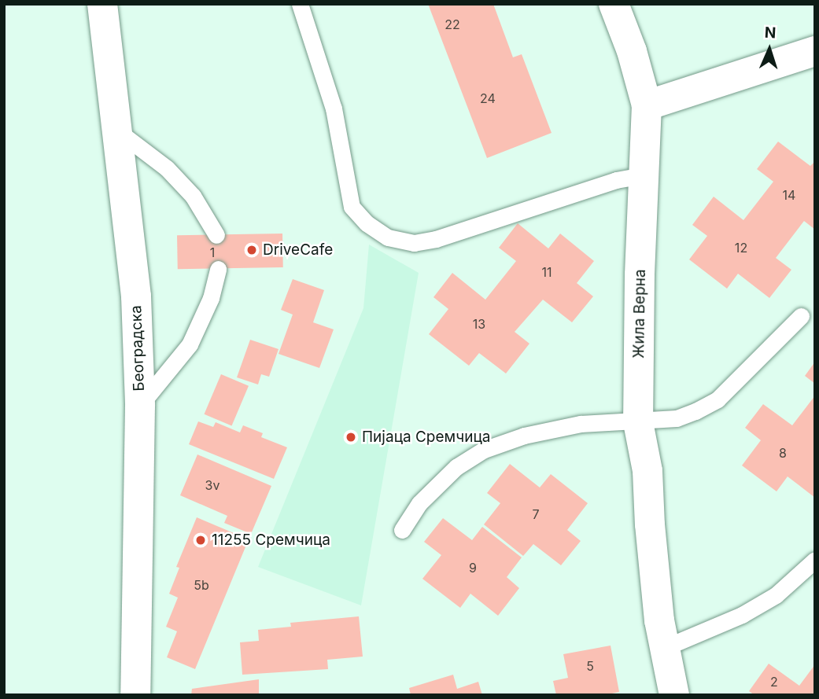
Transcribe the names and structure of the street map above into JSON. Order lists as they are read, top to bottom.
{
  "streets": {
    "street": ["Жила Верна", "Београдска"]
  },
  "places": ["DriveCafe", "Пијаца Сремчица", "11255 Сремчица"],
  "house_numbers": [
    "22",
    "24",
    "14",
    "12",
    "1",
    "11",
    "13",
    "8",
    "3v",
    "7",
    "9",
    "5b",
    "5",
    "2"
  ],
  "north": "top"
}
